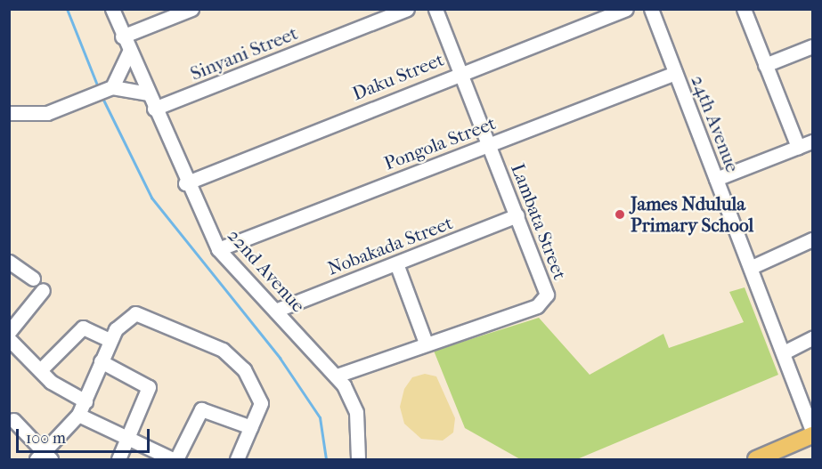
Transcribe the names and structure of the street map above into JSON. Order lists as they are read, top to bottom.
{
  "streets": {
    "street": [
      "Sinyani Street",
      "Daku Street",
      "24th Avenue",
      "Pongola Street",
      "Lambata Street",
      "Nobakada Street",
      "22nd Avenue"
    ]
  },
  "crossings": [
    ["Sinyani Street", "22nd Avenue"],
    ["Daku Street", "Lambata Street"],
    ["Daku Street", "22nd Avenue"],
    ["24th Avenue", "Pongola Street"],
    ["Pongola Street", "Lambata Street"],
    ["Pongola Street", "22nd Avenue"],
    ["Lambata Street", "Nobakada Street"],
    ["Lambata Street", "22nd Avenue"],
    ["Nobakada Street", "22nd Avenue"]
  ],
  "places": ["James Ndulula Primary School"],
  "scale_bar": "100 m"
}
